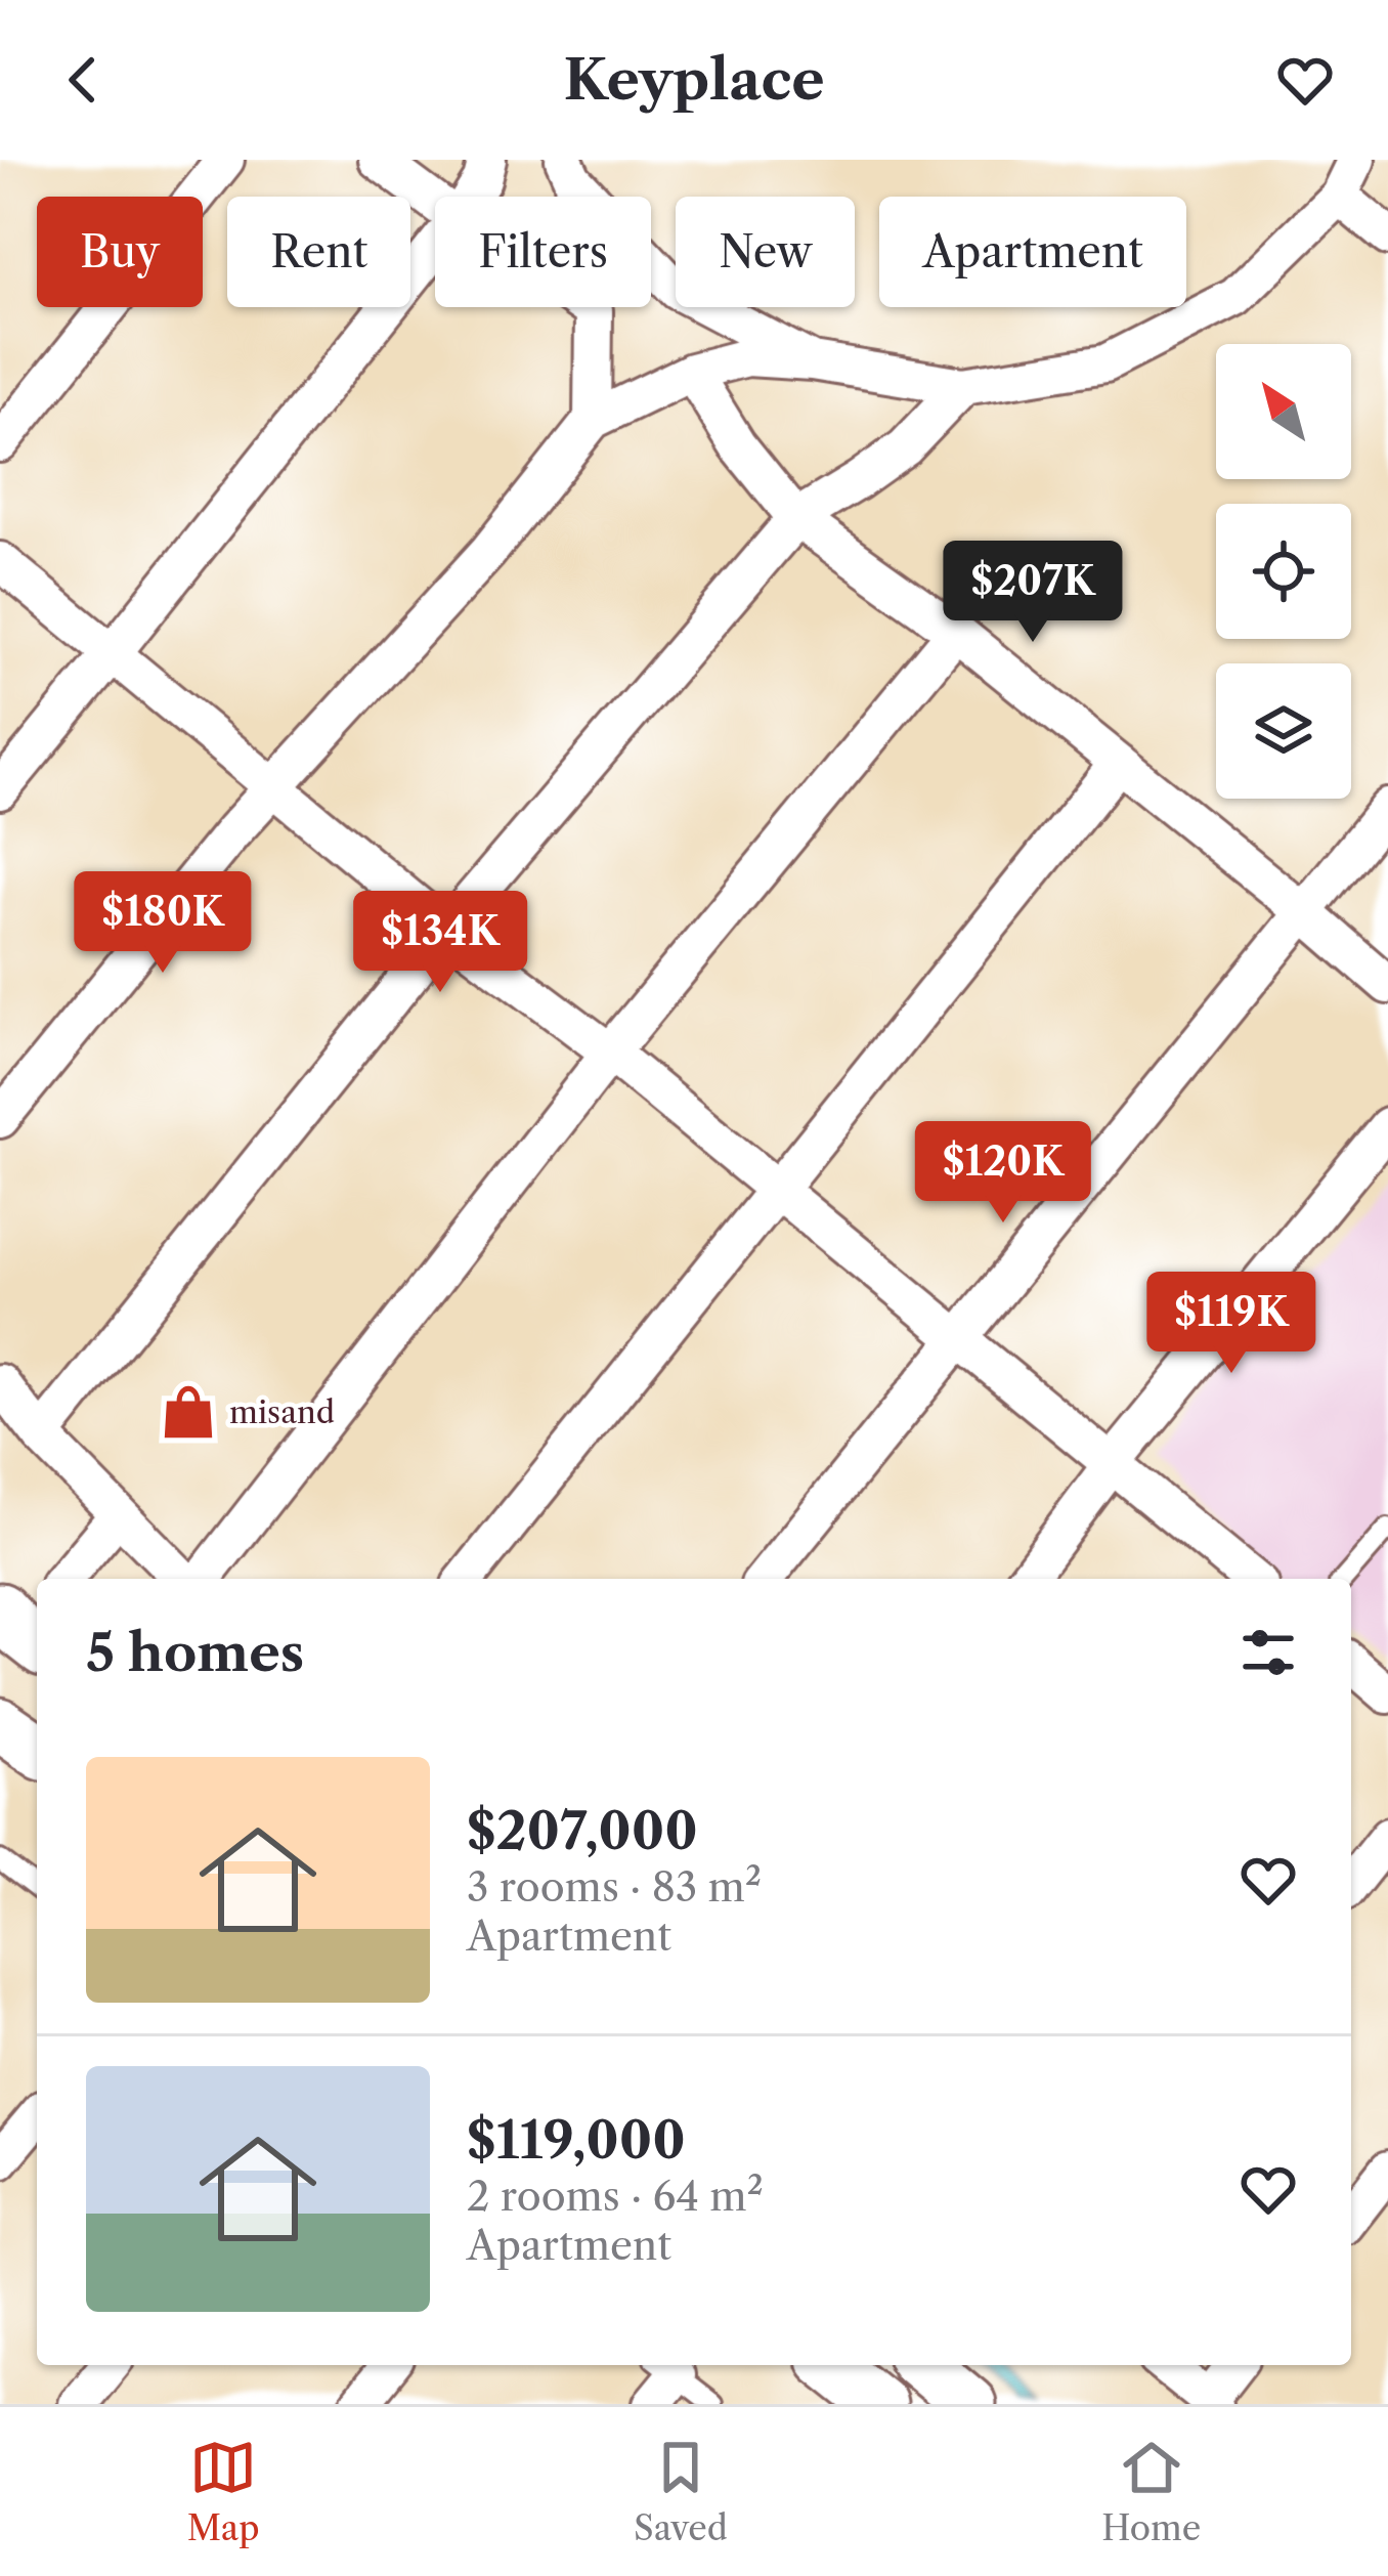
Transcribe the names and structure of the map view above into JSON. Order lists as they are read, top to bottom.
{
  "places": {
    "shop": ["misand"]
  },
  "north": "top left",
  "page": {
    "header": "Keyplace",
    "chip": [
      "Buy",
      "Rent",
      "Filters",
      "New",
      "Apartment"
    ],
    "price": [
      "$207K",
      "$180K",
      "$134K",
      "$120K",
      "$119K"
    ],
    "heading": "5 homes",
    "list": [
      {
        "name": "$207,000",
        "note": "3 rooms · 83 m² · Apartment"
      },
      {
        "name": "$119,000",
        "note": "2 rooms · 64 m² · Apartment"
      }
    ],
    "tabs": ["Map", "Saved", "Home"]
  }
}
